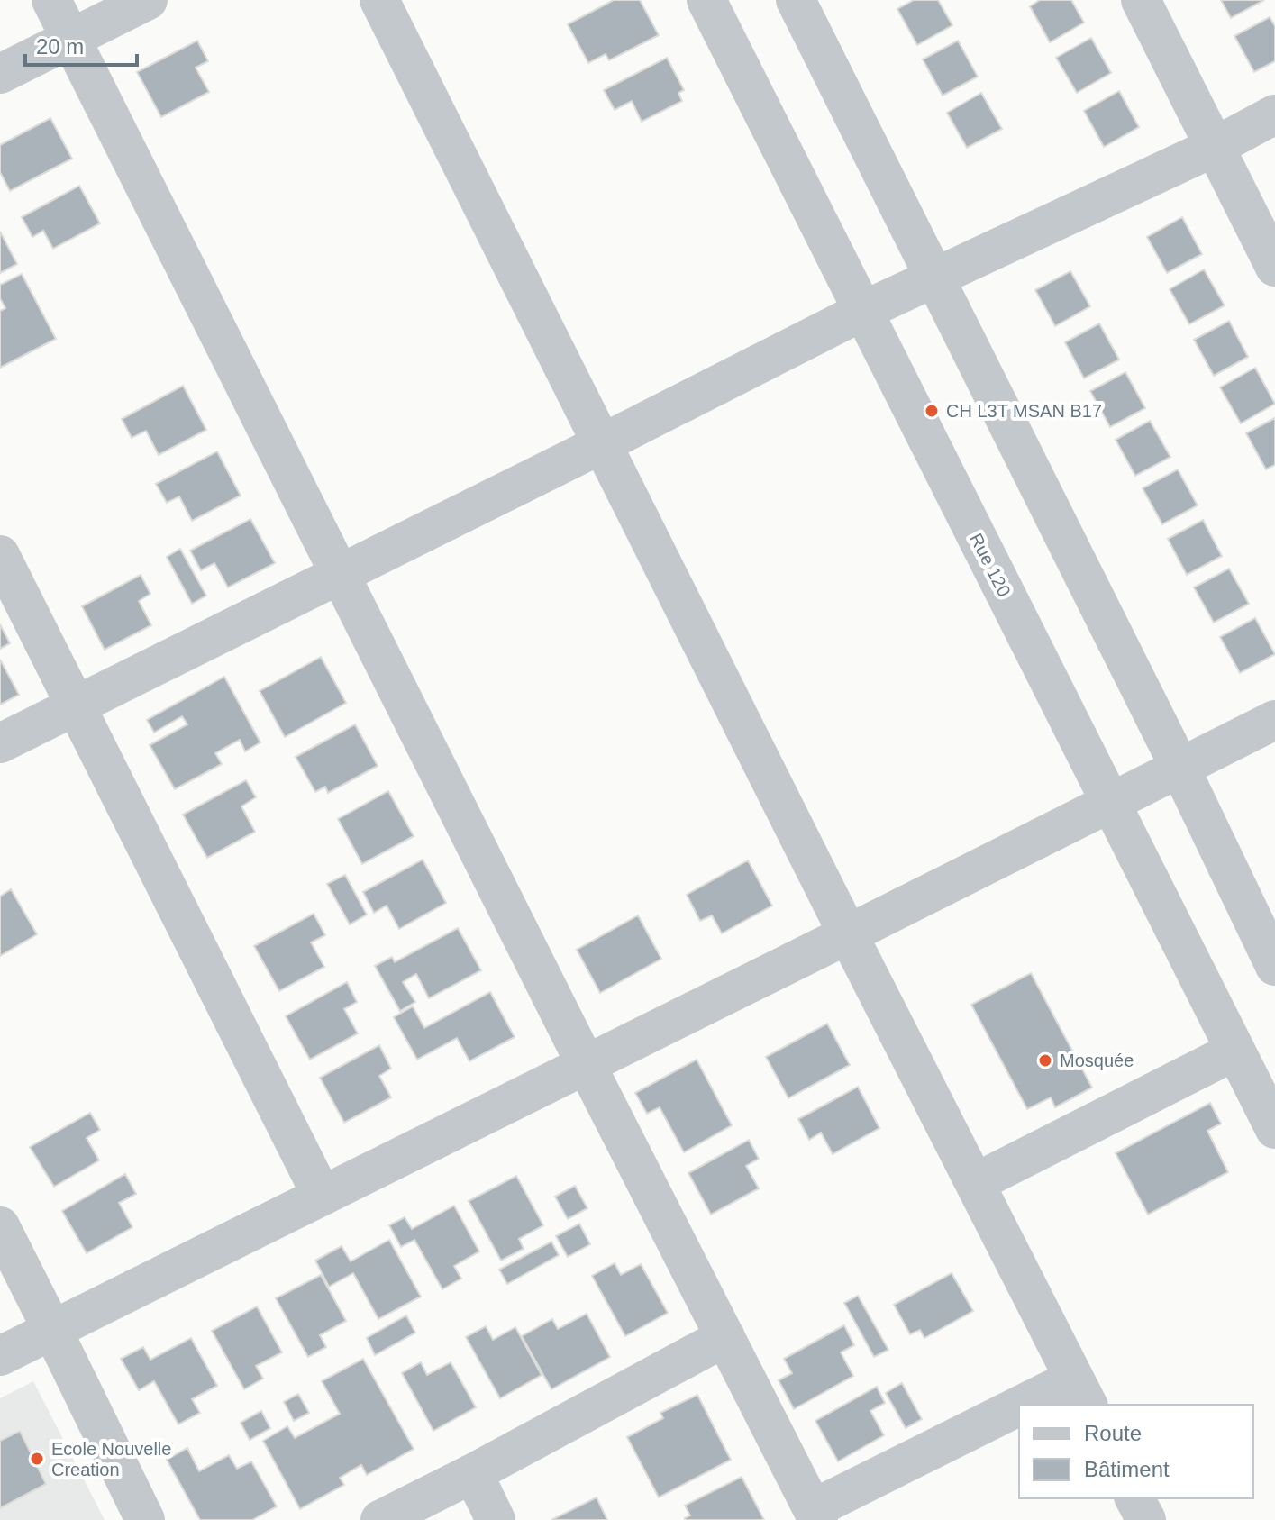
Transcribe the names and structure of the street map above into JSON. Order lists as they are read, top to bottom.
{
  "streets": {
    "street": ["Rue 120"]
  },
  "places": ["CH L3T MSAN B17", "Mosquée", "Ecole Nouvelle Creation"],
  "legend": ["Route", "Bâtiment"],
  "scale_bar": "20 m"
}
